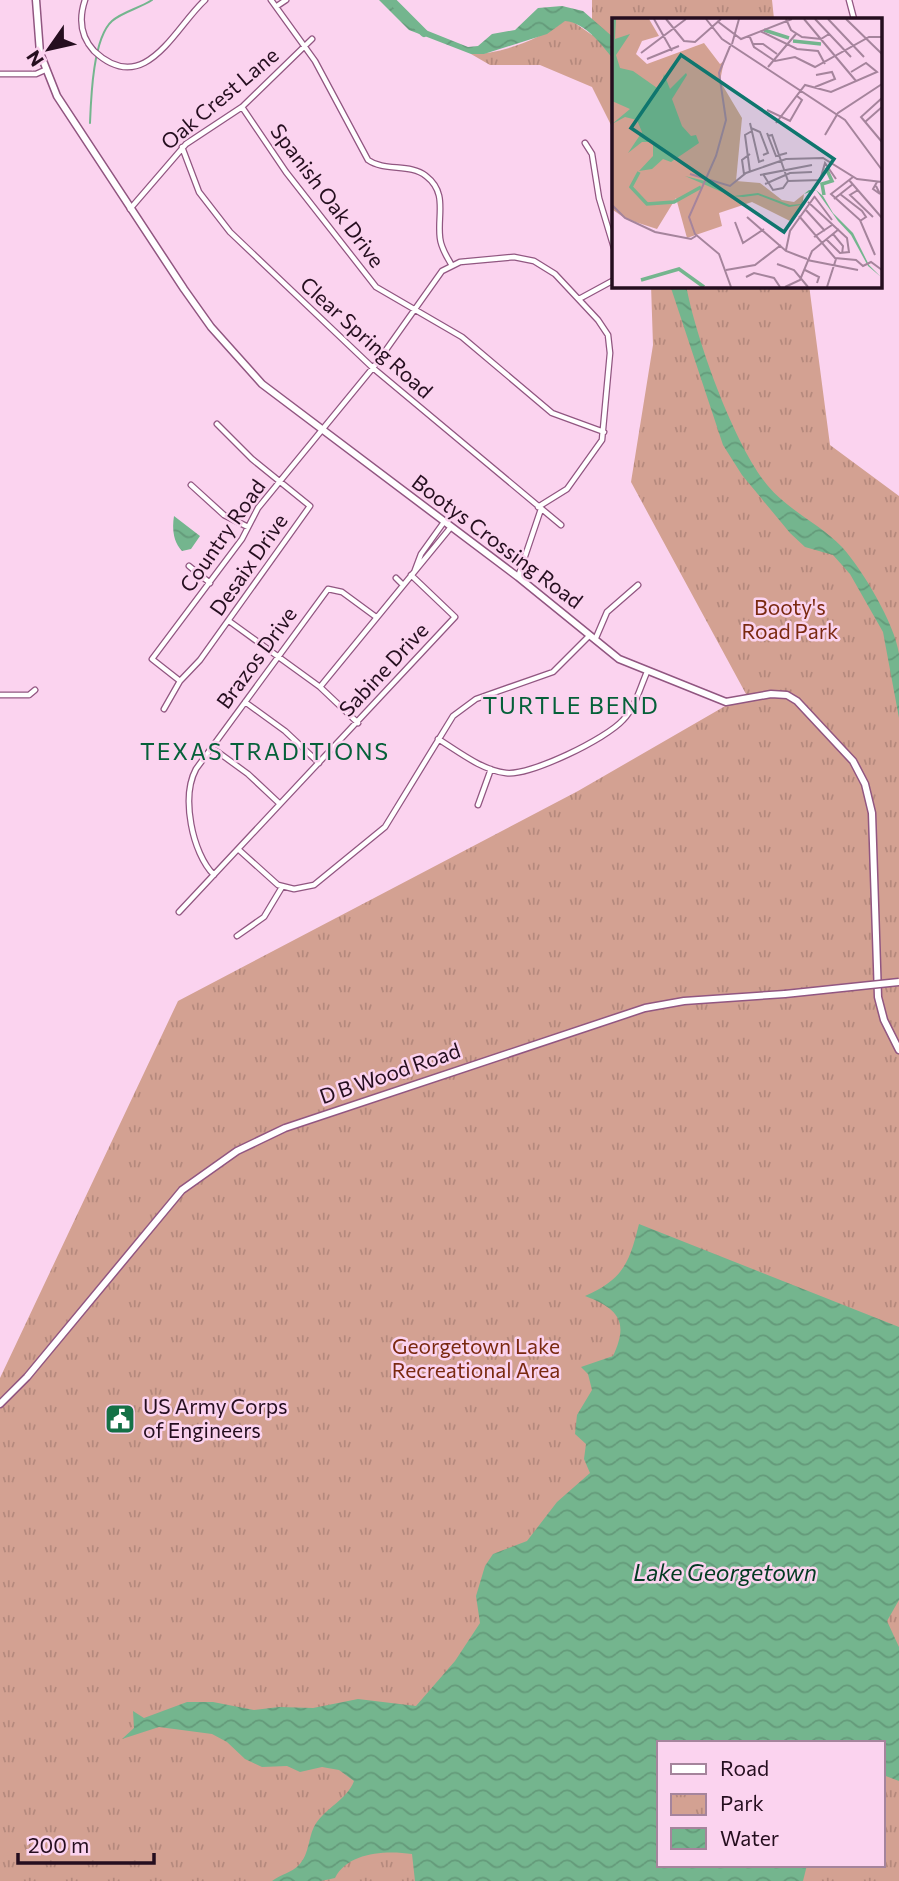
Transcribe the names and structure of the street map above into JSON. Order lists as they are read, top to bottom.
{
  "streets": {
    "street": [
      "Oak Crest Lane",
      "Spanish Oak Drive",
      "Clear Spring Road",
      "Country Road",
      "Bootys Crossing Road",
      "Desaix Drive",
      "Brazos Drive",
      "Sabine Drive",
      "D B Wood Road"
    ]
  },
  "crossings": [
    ["Oak Crest Lane", "Spanish Oak Drive"],
    ["Oak Crest Lane", "Clear Spring Road"],
    ["Oak Crest Lane", "Country Road"],
    ["Oak Crest Lane", "Bootys Crossing Road"],
    ["Spanish Oak Drive", "Country Road"],
    ["Clear Spring Road", "Country Road"],
    ["Country Road", "Bootys Crossing Road"],
    ["Country Road", "Desaix Drive"],
    ["Brazos Drive", "Sabine Drive"]
  ],
  "districts": ["TURTLE BEND", "TEXAS TRADITIONS"],
  "water": ["Lake Georgetown"],
  "parks": ["Booty's Road Park", "Georgetown Lake Recreational Area"],
  "places": {
    "public building": ["US Army Corps of Engineers"]
  },
  "legend": ["Road", "Park", "Water"],
  "scale_bar": "200 m",
  "north": "bottom left"
}
